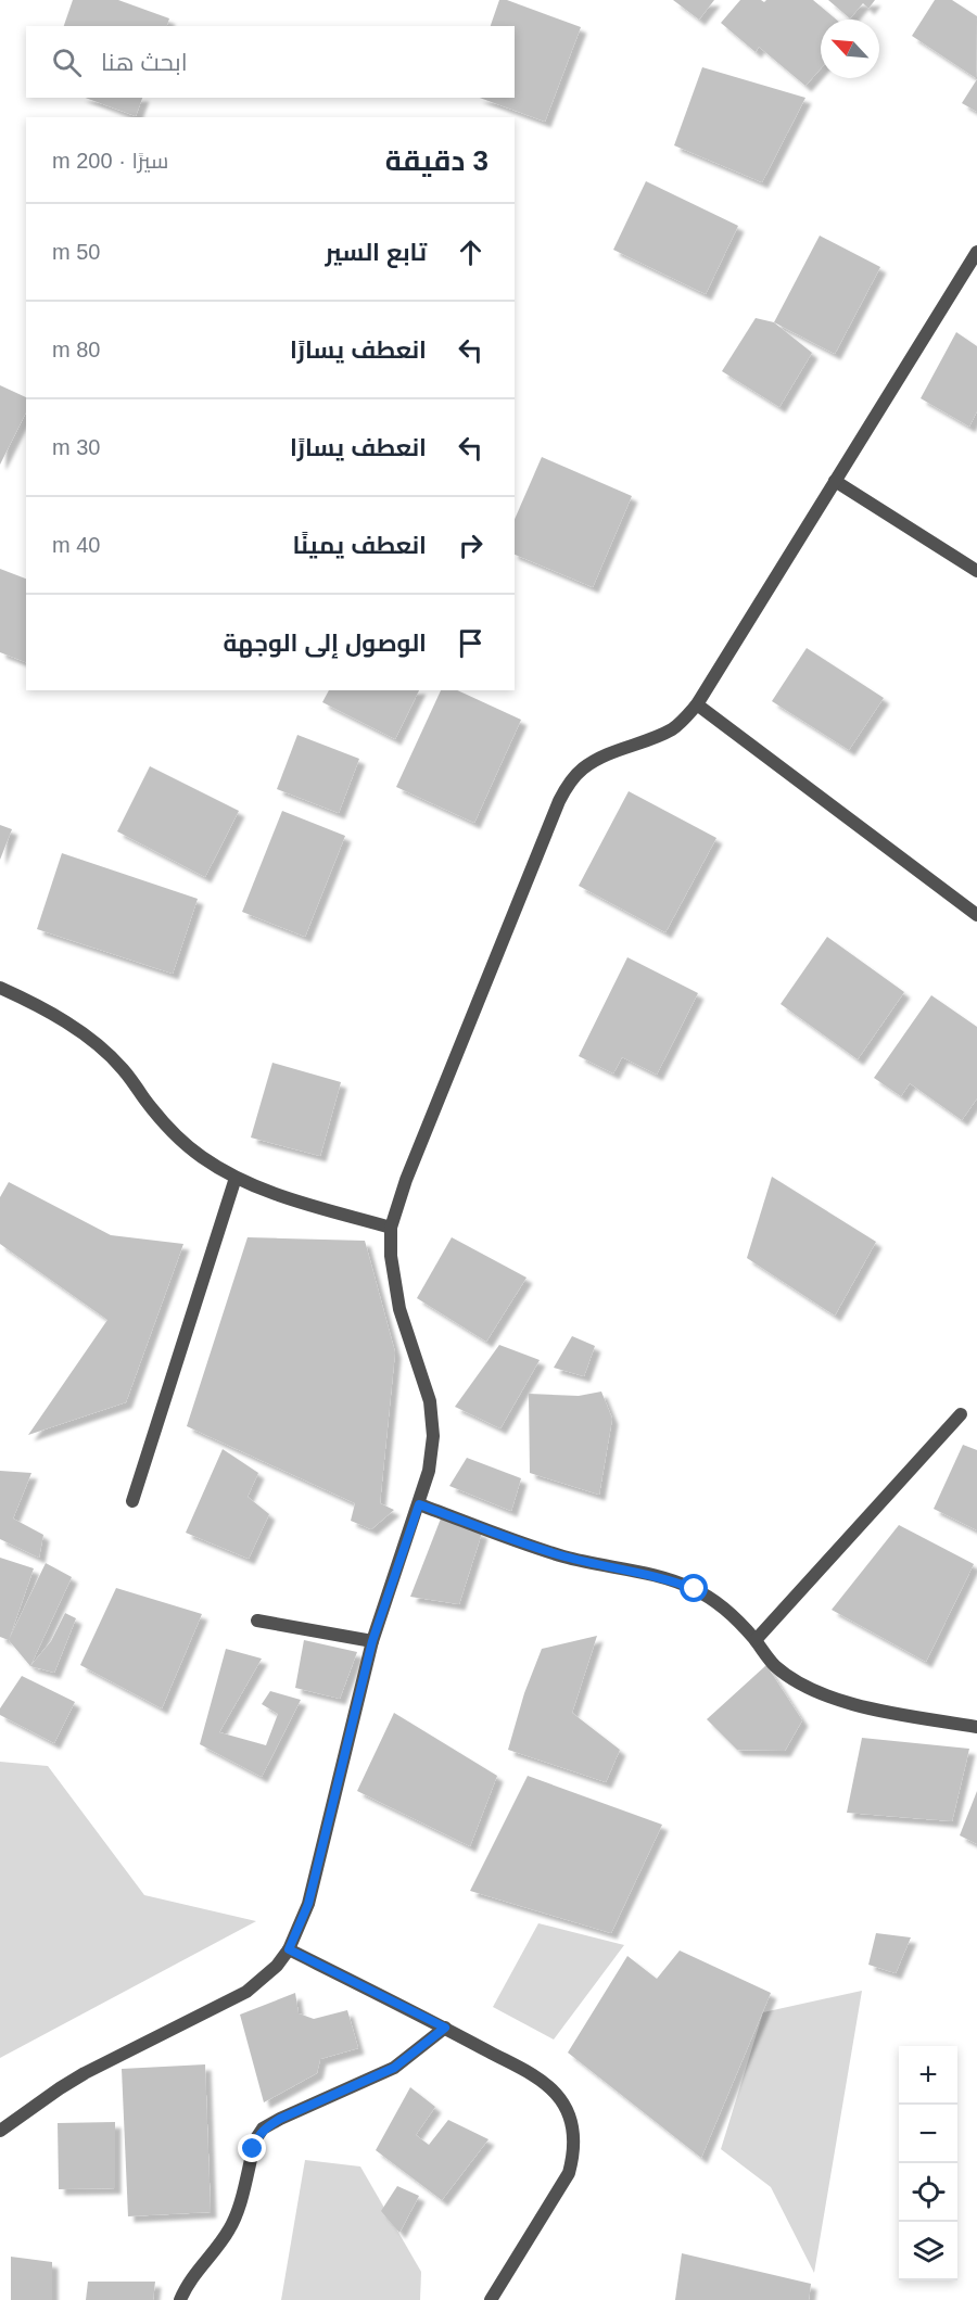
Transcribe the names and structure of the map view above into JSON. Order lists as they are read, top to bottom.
{
  "north": "top left",
  "page": {
    "search": "ابحث هنا",
    "heading": ["3 دقيقة", "سيرًا · 200 m"],
    "list": [
      ["تابع السير", "50 m"],
      ["انعطف يسارًا", "80 m"],
      ["انعطف يسارًا", "30 m"],
      ["انعطف يمينًا", "40 m"],
      "الوصول إلى الوجهة"
    ],
    "map_buttons": ["+", "−"]
  }
}
